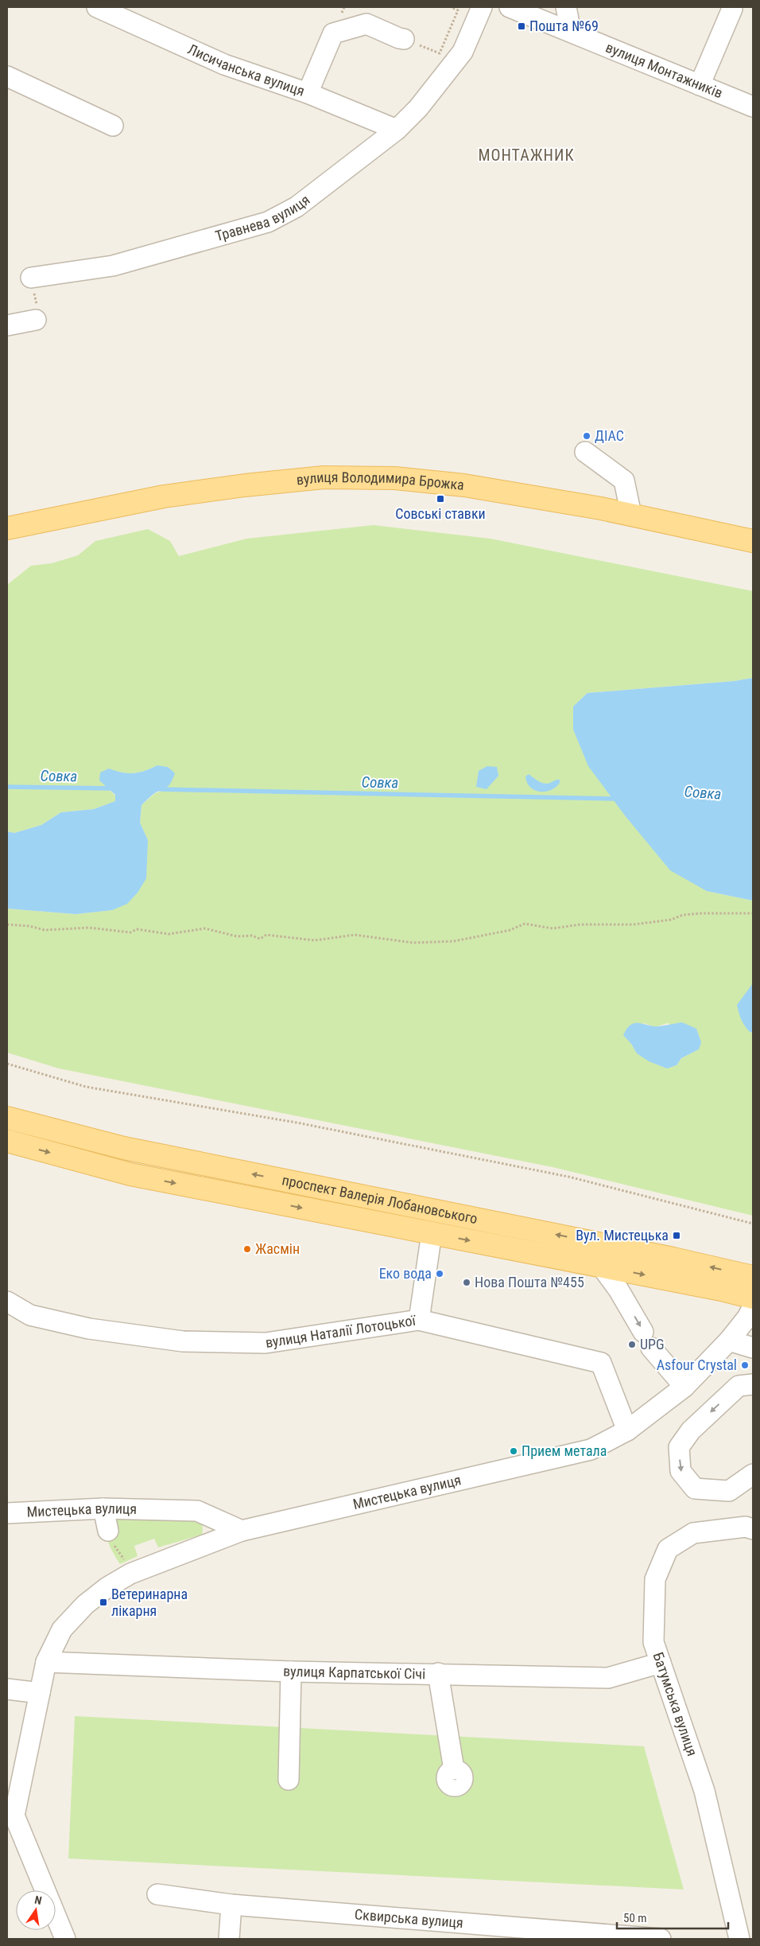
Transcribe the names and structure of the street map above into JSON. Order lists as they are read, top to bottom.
{
  "streets": {
    "main road": ["вулиця Володимира Брожка", "проспект Валерія Лобановського"],
    "street": [
      "Лисичанська вулиця",
      "вулиця Монтажників",
      "Травнева вулиця",
      "вулиця Наталії Лотоцької",
      "Мистецька вулиця",
      "вулиця Карпатської Січі",
      "Батумська вулиця",
      "Сквирська вулиця"
    ]
  },
  "crossings": [
    ["Лисичанська вулиця", "Травнева вулиця"],
    ["вулиця Наталії Лотоцької", "Мистецька вулиця"],
    ["вулиця Карпатської Січі", "Батумська вулиця"]
  ],
  "districts": ["МОНТАЖНИК"],
  "water": ["Совка"],
  "places": {
    "transit": [
      "Пошта №69",
      "Совські ставки",
      "Вул. Мистецька",
      "Ветеринарна лікарня"
    ],
    "other": [
      "ДІАС",
      "Жасмін",
      "Еко вода",
      "Нова Пошта №455",
      "UPG",
      "Asfour Crystal",
      "Прием метала"
    ]
  },
  "scale_bar": "50 m",
  "north": "top"
}
